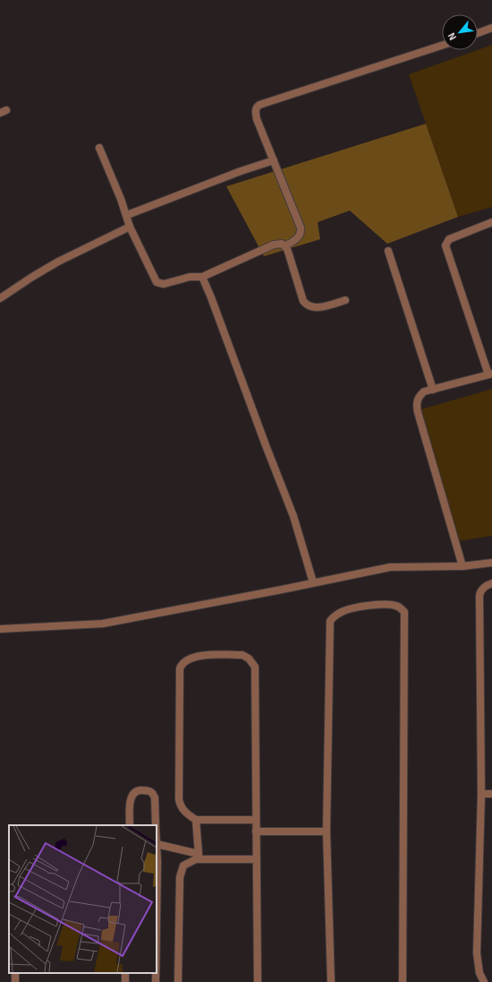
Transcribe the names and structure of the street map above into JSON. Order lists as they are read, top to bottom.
{
  "north": "bottom left"
}
